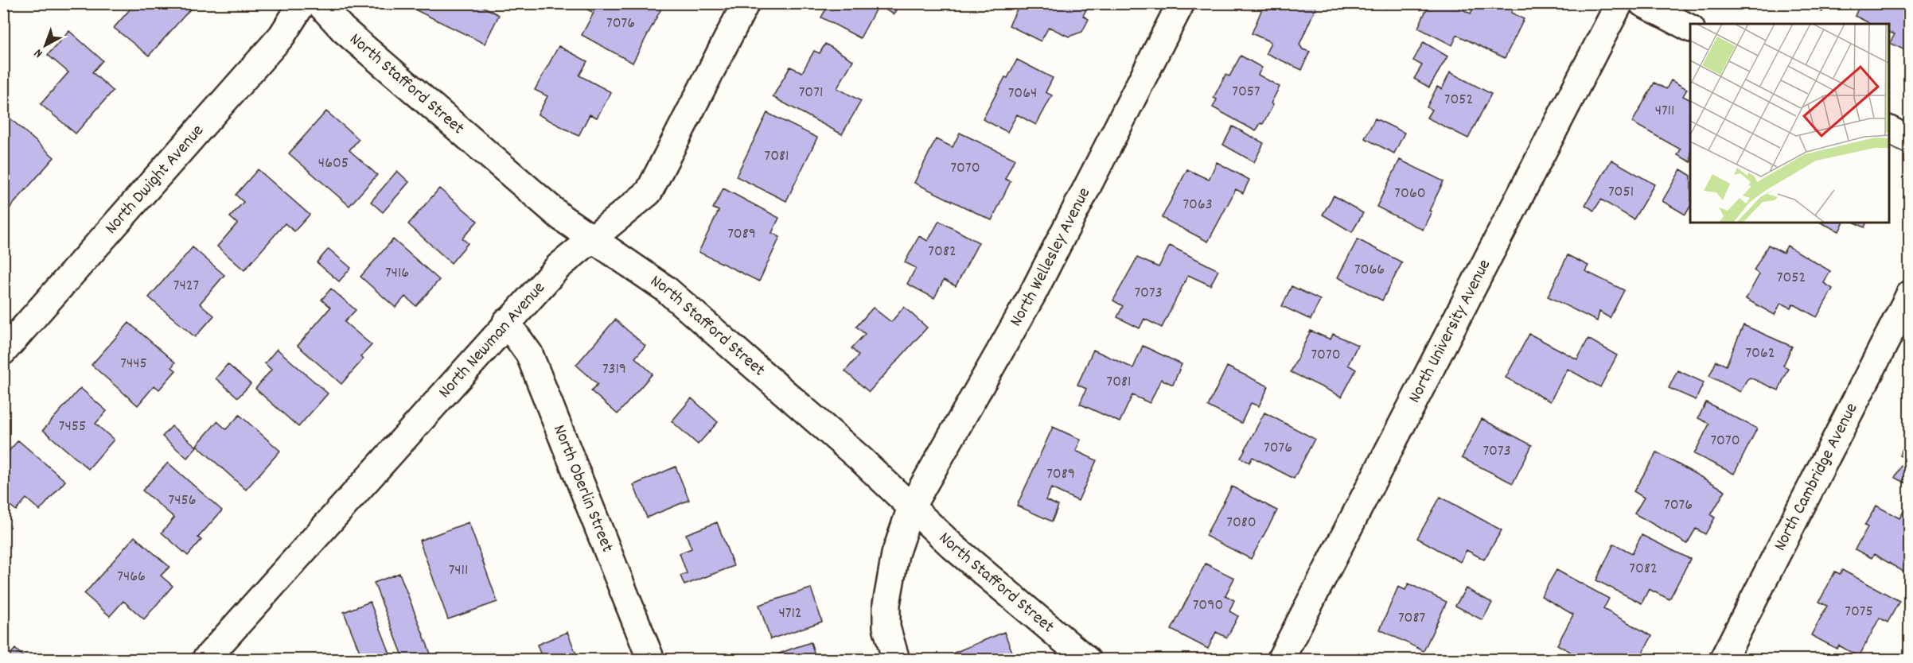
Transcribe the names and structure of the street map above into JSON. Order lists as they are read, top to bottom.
{
  "streets": {
    "street": [
      "North Stafford Street",
      "North Dwight Avenue",
      "North Wellesley Avenue",
      "North University Avenue",
      "North Newman Avenue",
      "North Cambridge Avenue",
      "North Oberlin Street"
    ]
  },
  "crossings": [
    ["North Stafford Street", "North Wellesley Avenue"],
    ["North Stafford Street", "North Newman Avenue"],
    ["North Newman Avenue", "North Oberlin Street"]
  ],
  "house_numbers": [
    "7076",
    "7057",
    "7071",
    "7064",
    "7052",
    "4711",
    "7081",
    "4605",
    "7070",
    "7051",
    "7060",
    "7063",
    "7089",
    "7082",
    "7066",
    "7416",
    "7052",
    "7427",
    "7073",
    "7062",
    "7070",
    "7445",
    "7319",
    "7081",
    "7455",
    "7070",
    "7076",
    "7073",
    "7089",
    "7456",
    "7076",
    "7080",
    "7082",
    "7411",
    "7466",
    "7090",
    "7075",
    "4712",
    "7087"
  ],
  "north": "bottom left"
}
